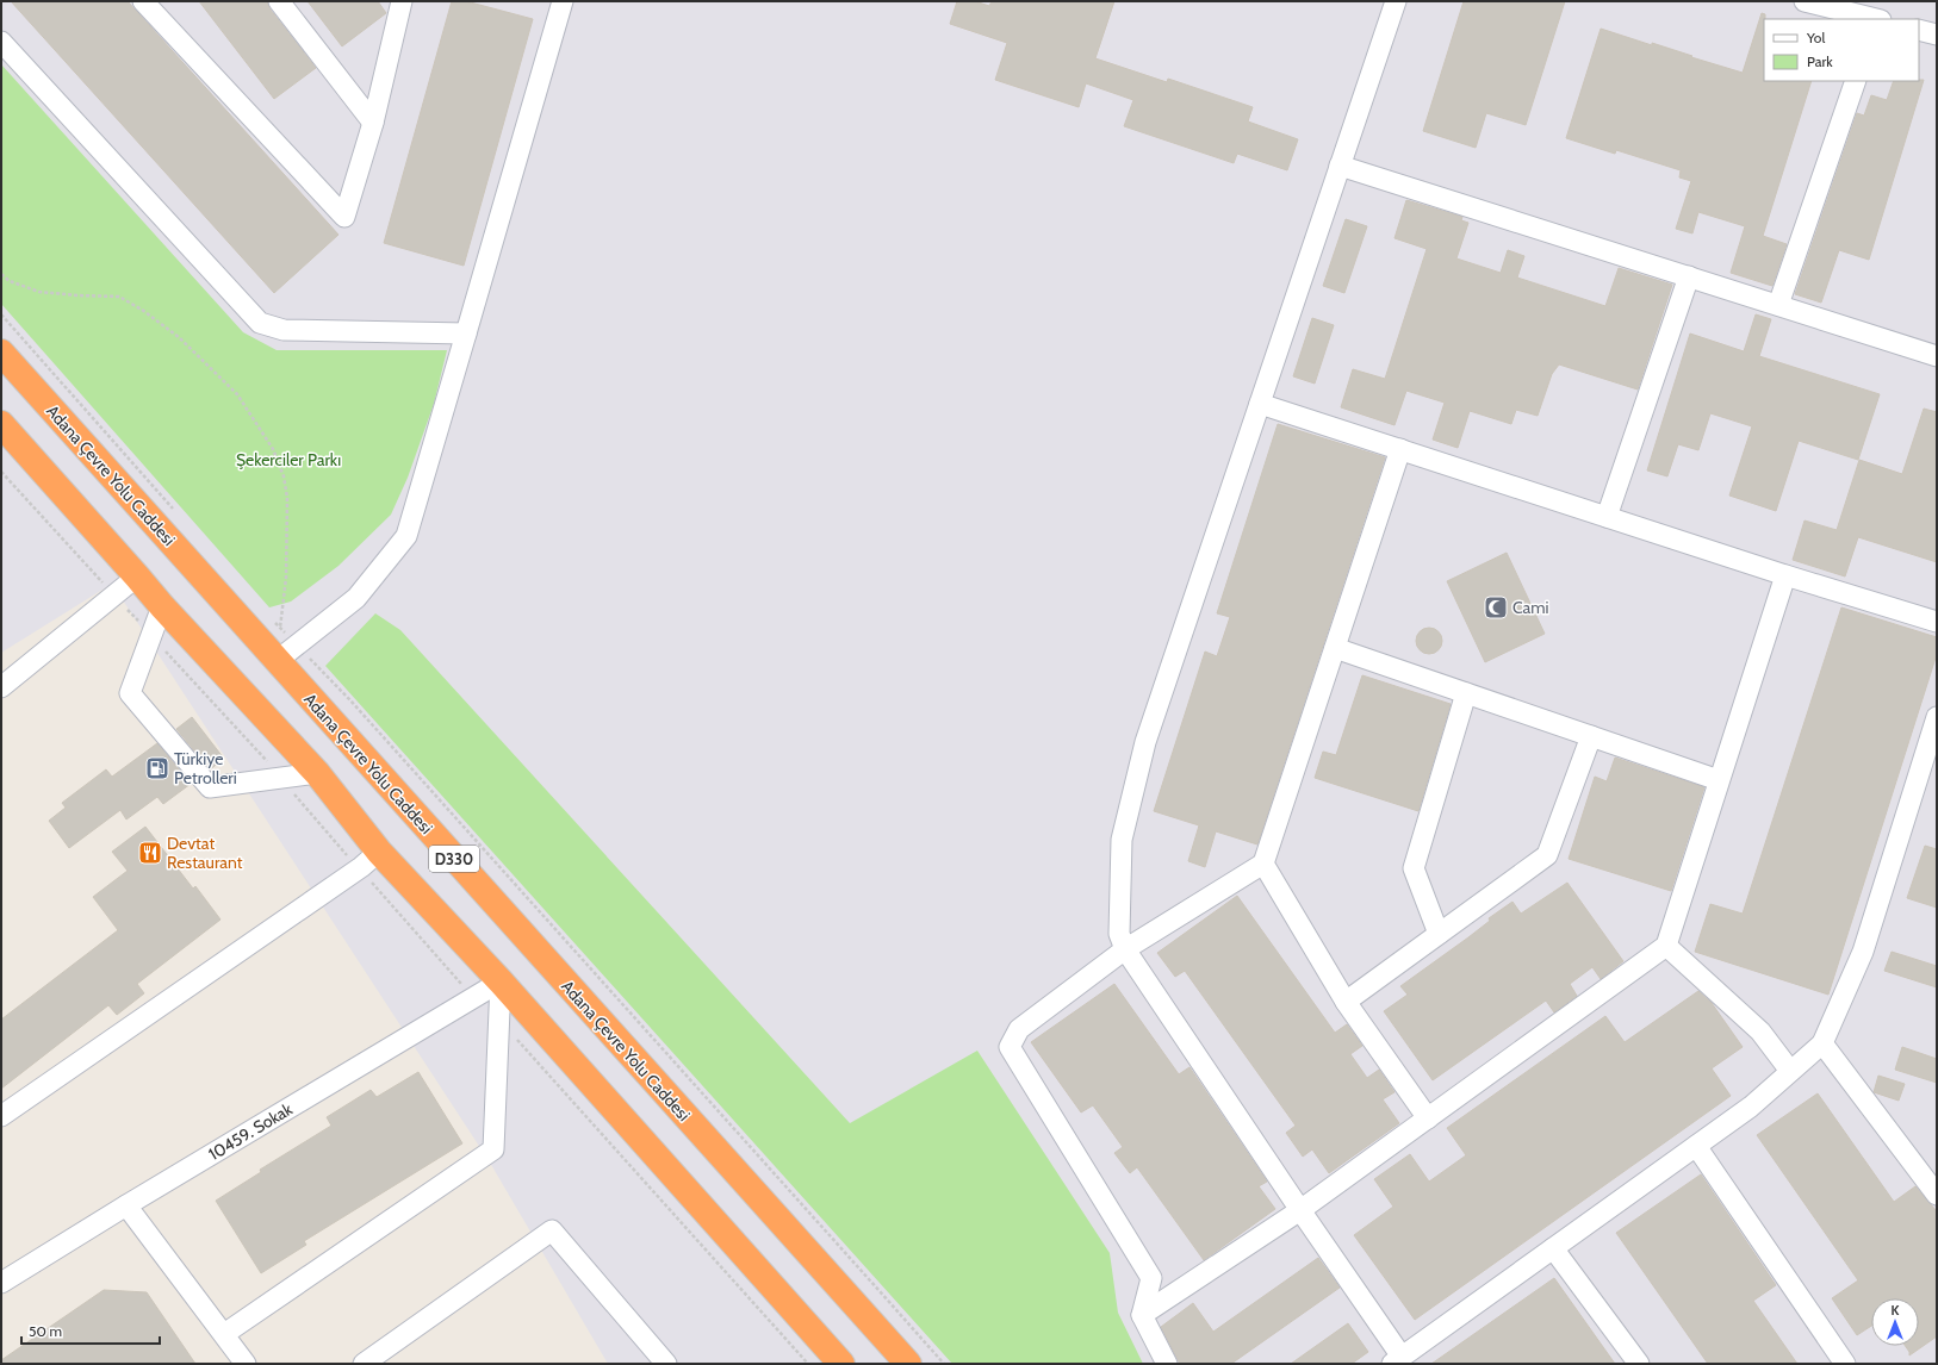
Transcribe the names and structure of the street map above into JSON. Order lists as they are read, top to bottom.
{
  "streets": {
    "highway": ["Adana Çevre Yolu Caddesi", "D330"],
    "street": ["10459. Sokak"]
  },
  "crossings": [
    ["D330", "10459. Sokak"]
  ],
  "parks": ["Şekerciler Parkı"],
  "places": {
    "mosque": ["Cami"],
    "fuel station": ["Türkiye Petrolleri"],
    "restaurant": ["Devtat Restaurant"]
  },
  "legend": ["Yol", "Park"],
  "scale_bar": "50 m",
  "north": "top"
}
